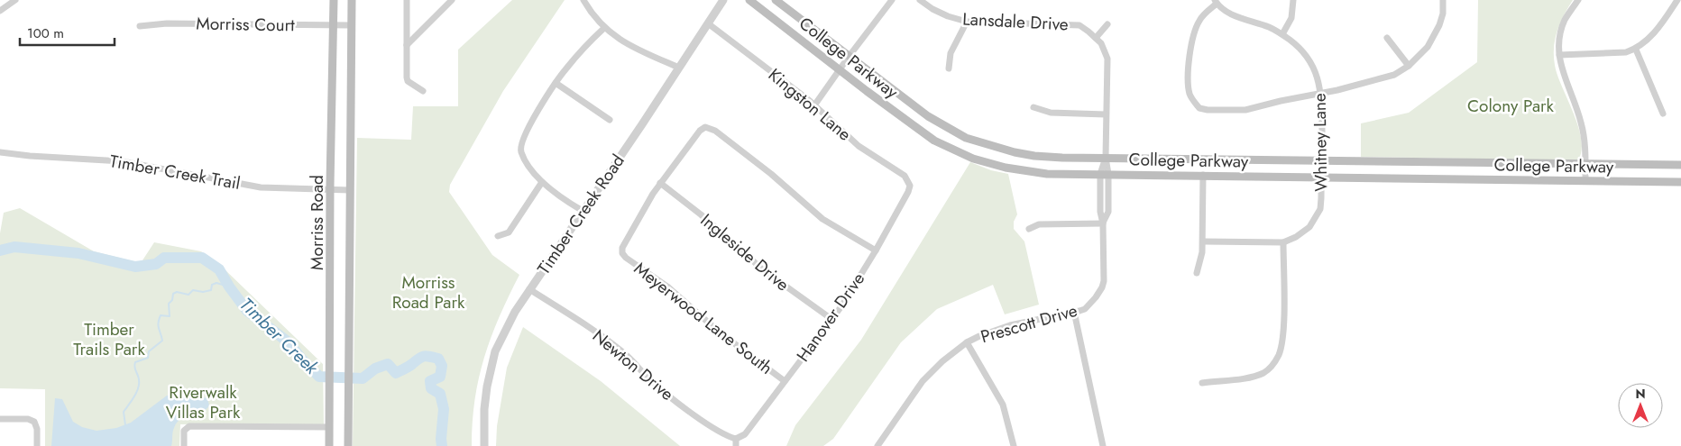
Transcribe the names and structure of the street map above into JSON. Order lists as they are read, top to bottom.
{
  "streets": {
    "main road": ["College Parkway", "Morriss Road"],
    "street": [
      "Lansdale Drive",
      "Morriss Court",
      "Kingston Lane",
      "Whitney Lane",
      "Timber Creek Trail",
      "Timber Creek Road",
      "Ingleside Drive",
      "Hanover Drive",
      "Meyerwood Lane South",
      "Prescott Drive",
      "Newton Drive"
    ]
  },
  "crossings": [
    ["Lansdale Drive", "College Parkway"],
    ["Lansdale Drive", "Prescott Drive"],
    ["Morriss Court", "Morriss Road"],
    ["College Parkway", "Whitney Lane"],
    ["College Parkway", "Prescott Drive"],
    ["Kingston Lane", "Timber Creek Road"],
    ["Kingston Lane", "Hanover Drive"],
    ["Timber Creek Trail", "Morriss Road"],
    ["Timber Creek Road", "Newton Drive"],
    ["Ingleside Drive", "Hanover Drive"],
    ["Ingleside Drive", "Meyerwood Lane South"],
    ["Hanover Drive", "Meyerwood Lane South"],
    ["Hanover Drive", "Newton Drive"]
  ],
  "water": ["Timber Creek"],
  "parks": [
    "Colony Park",
    "Morriss Road Park",
    "Timber Trails Park",
    "Riverwalk Villas Park"
  ],
  "scale_bar": "100 m",
  "north": "top"
}
